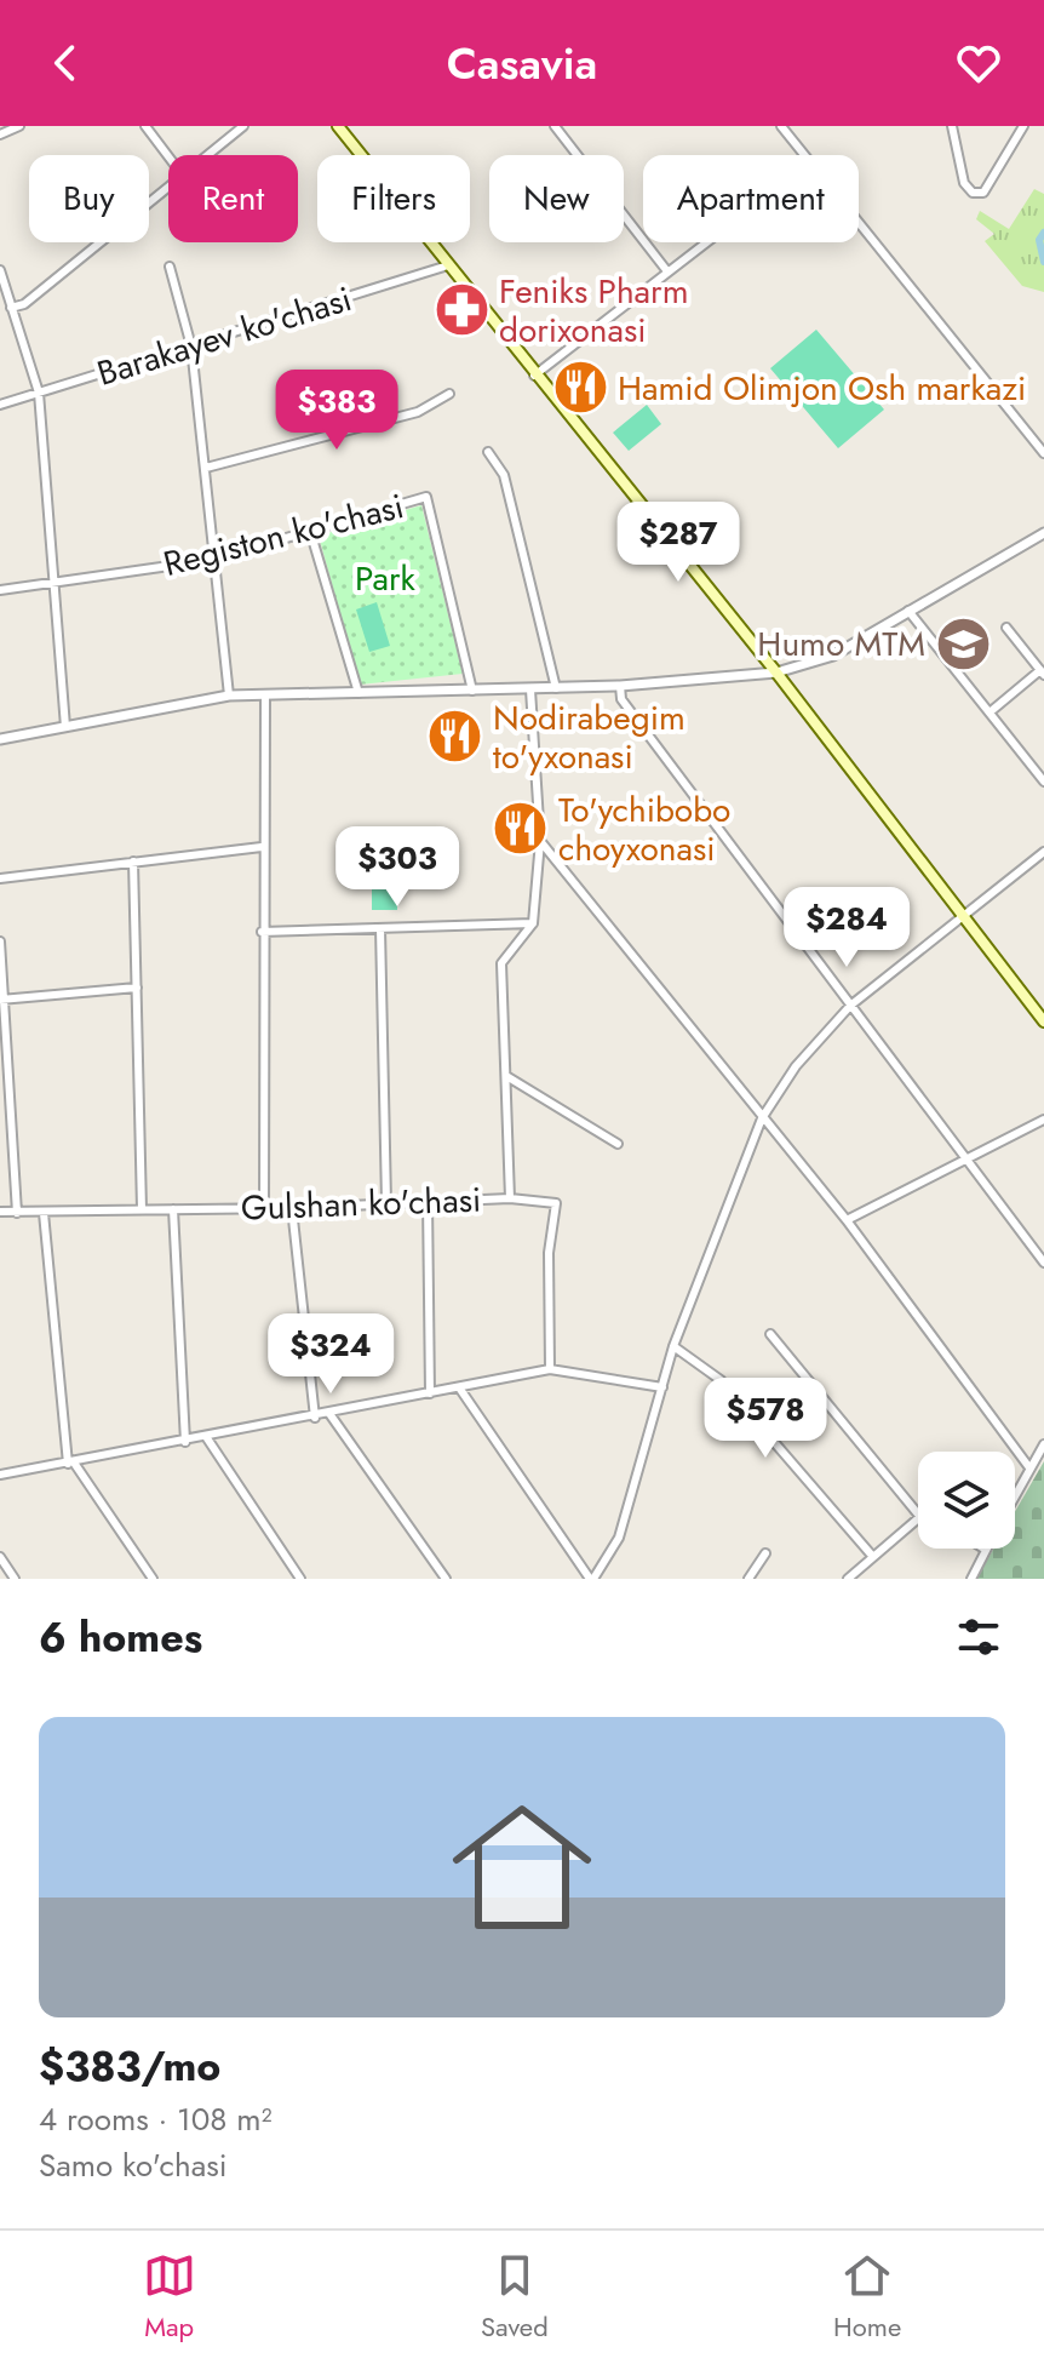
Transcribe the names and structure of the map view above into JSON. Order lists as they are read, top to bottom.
{
  "streets": {
    "street": ["Barakayev ko'chasi", "Registon ko'chasi", "Gulshan ko'chasi"]
  },
  "parks": ["Park"],
  "places": {
    "pharmacy": ["Feniks Pharm dorixonasi"],
    "restaurant": ["Hamid Olimjon Osh markazi", "Nodirabegim to'yxonasi", "To'ychibobo choyxonasi"],
    "school or university": ["Humo MTM"]
  },
  "page": {
    "header": "Casavia",
    "chip": [
      "Buy",
      "Rent",
      "Filters",
      "New",
      "Apartment"
    ],
    "price": [
      "$383",
      "$287",
      "$303",
      "$284",
      "$324",
      "$578"
    ],
    "heading": "6 homes",
    "list": [
      {
        "name": "$383/mo",
        "note": "4 rooms · 108 m² · Samo ko'chasi"
      }
    ],
    "tabs": ["Map", "Saved", "Home"]
  }
}
